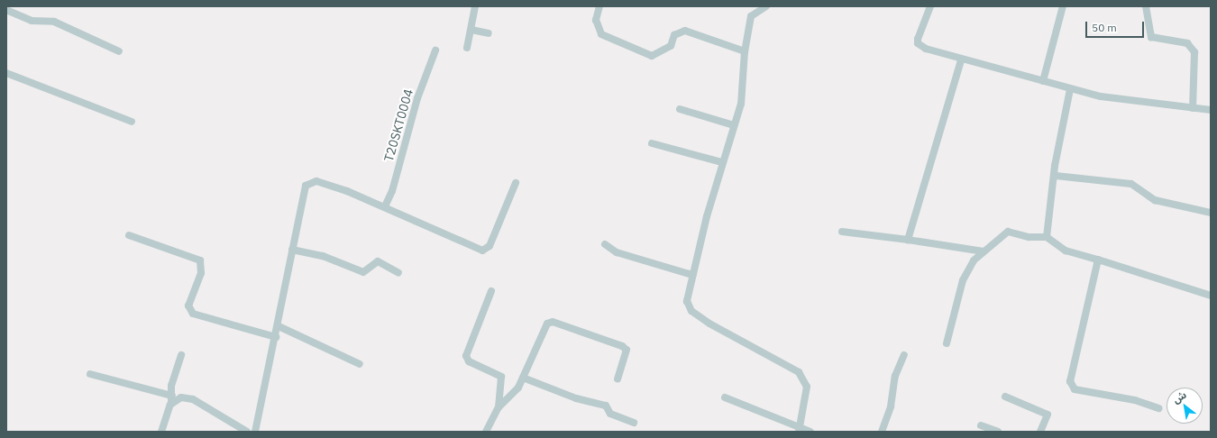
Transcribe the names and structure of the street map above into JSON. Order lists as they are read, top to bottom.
{
  "streets": {
    "street": ["T20SKT0004"]
  },
  "scale_bar": "50 m",
  "north": "top left"
}
